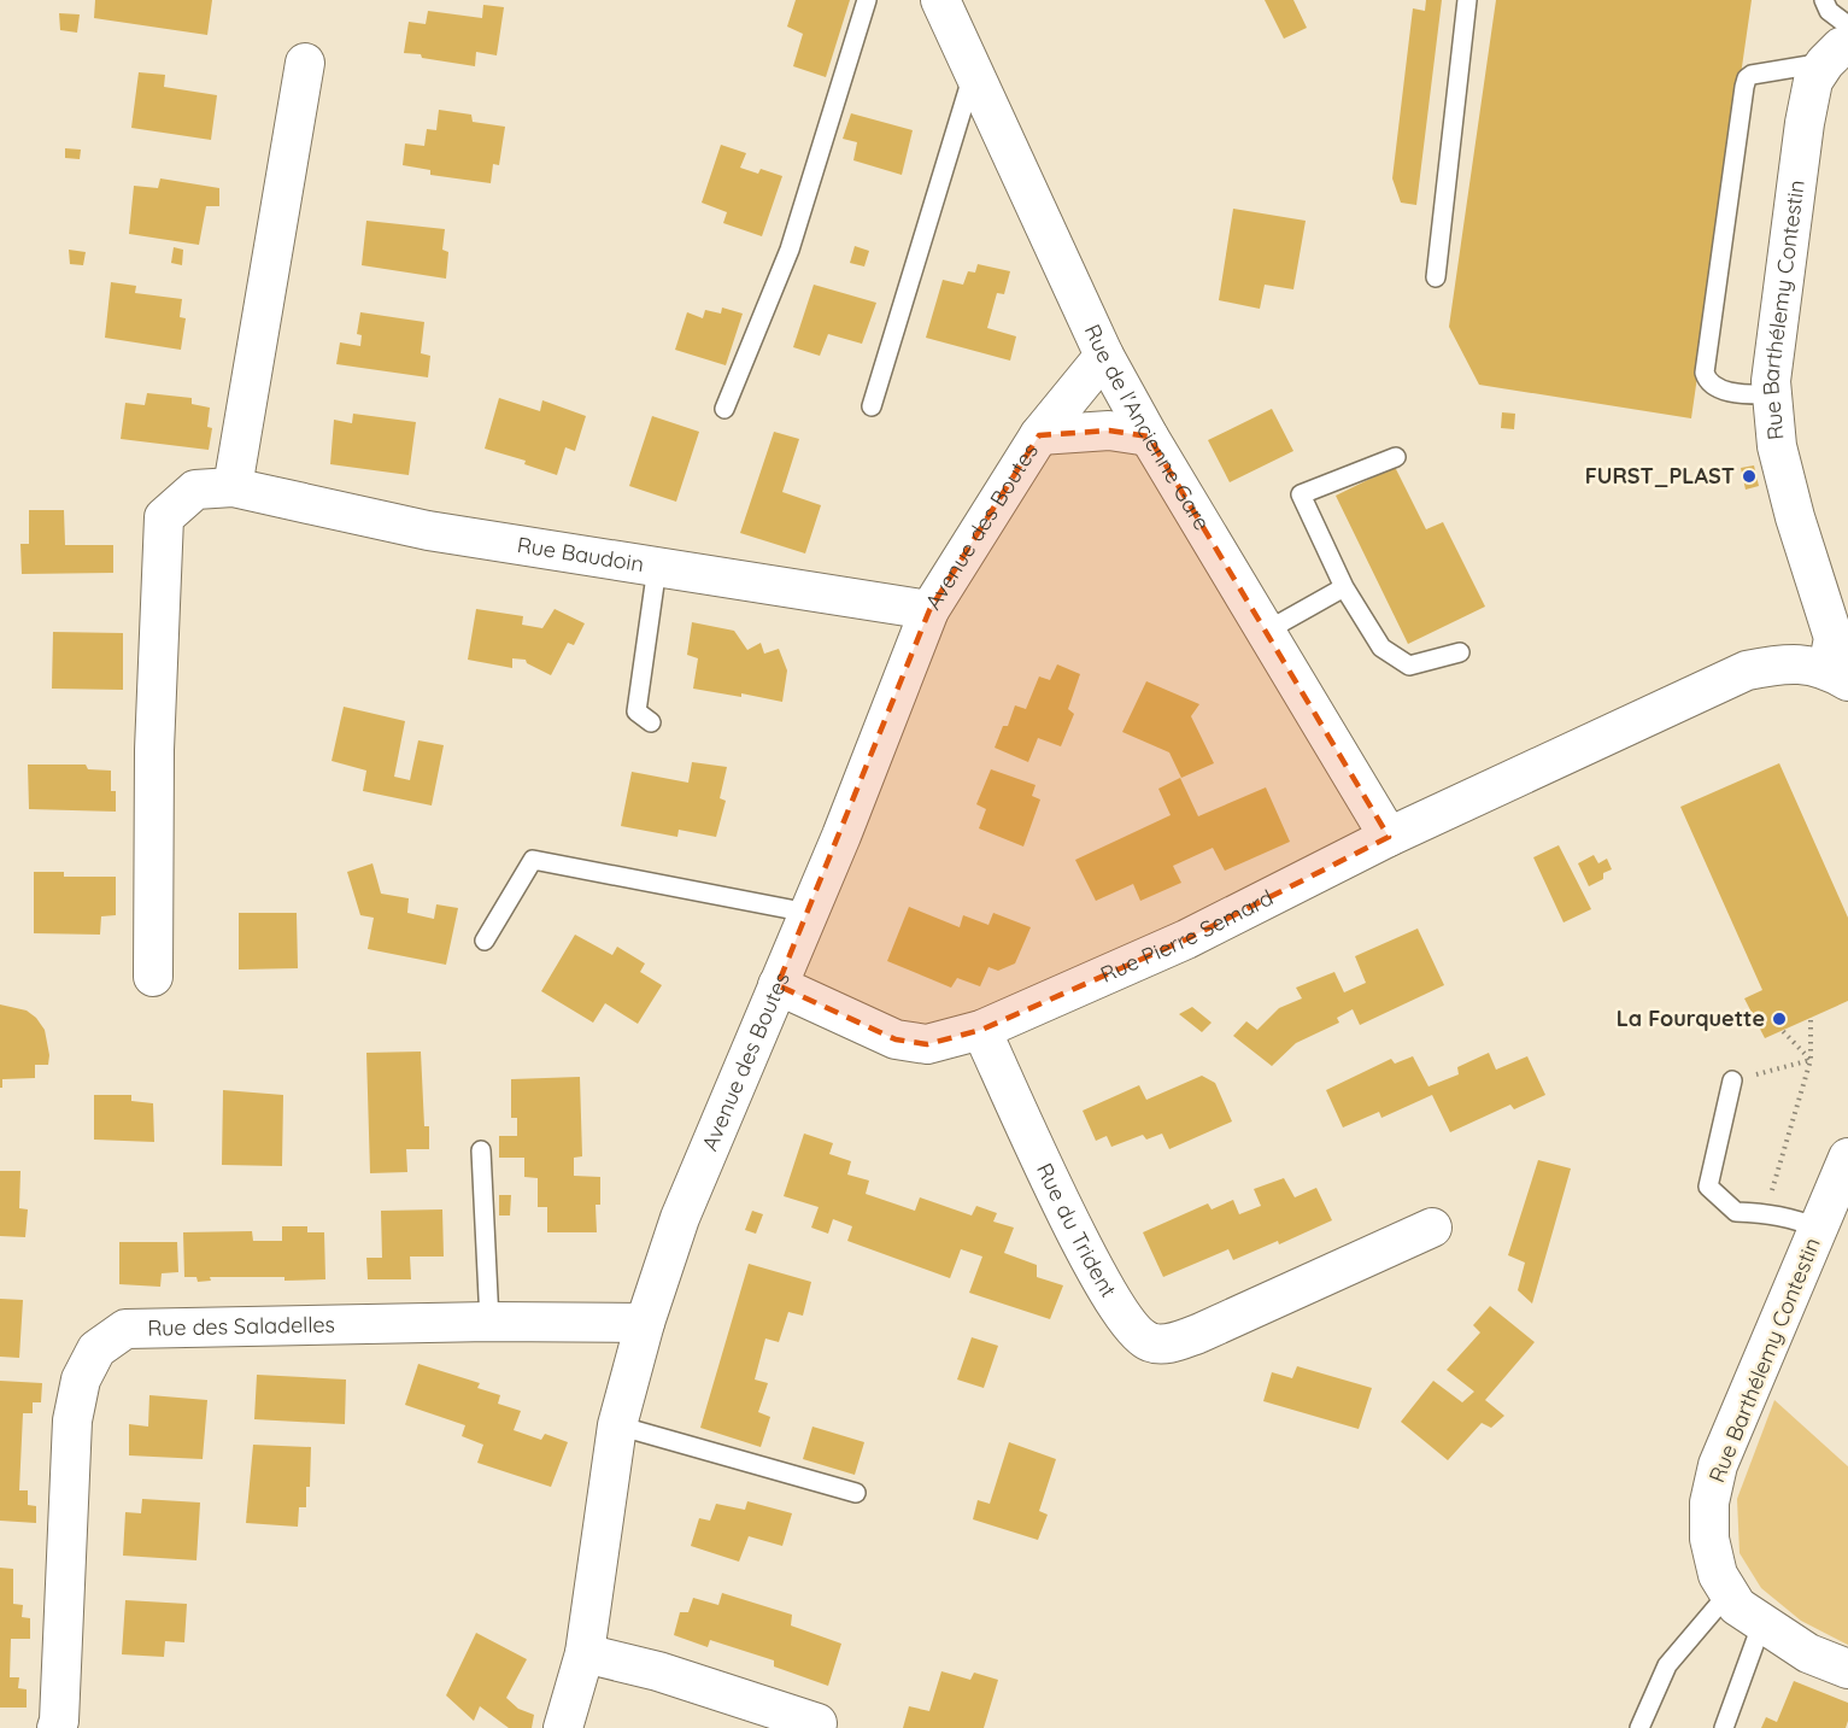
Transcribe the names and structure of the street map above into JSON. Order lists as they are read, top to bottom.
{
  "streets": {
    "street": [
      "Rue Barthélemy Contestin",
      "Rue de l'Ancienne Gare",
      "Avenue des Boutes",
      "Rue Baudoin",
      "Rue Pierre Semard",
      "Rue du Trident",
      "Rue des Saladelles"
    ]
  },
  "crossings": [
    ["Rue Barthélemy Contestin", "Rue de l'Ancienne Gare"],
    ["Rue Barthélemy Contestin", "Rue Pierre Semard"],
    ["Rue de l'Ancienne Gare", "Avenue des Boutes"],
    ["Rue de l'Ancienne Gare", "Rue Pierre Semard"],
    ["Avenue des Boutes", "Rue Baudoin"],
    ["Avenue des Boutes", "Rue des Saladelles"],
    ["Rue Pierre Semard", "Rue du Trident"]
  ],
  "places": ["FURST_PLAST", "La Fourquette"]
}
